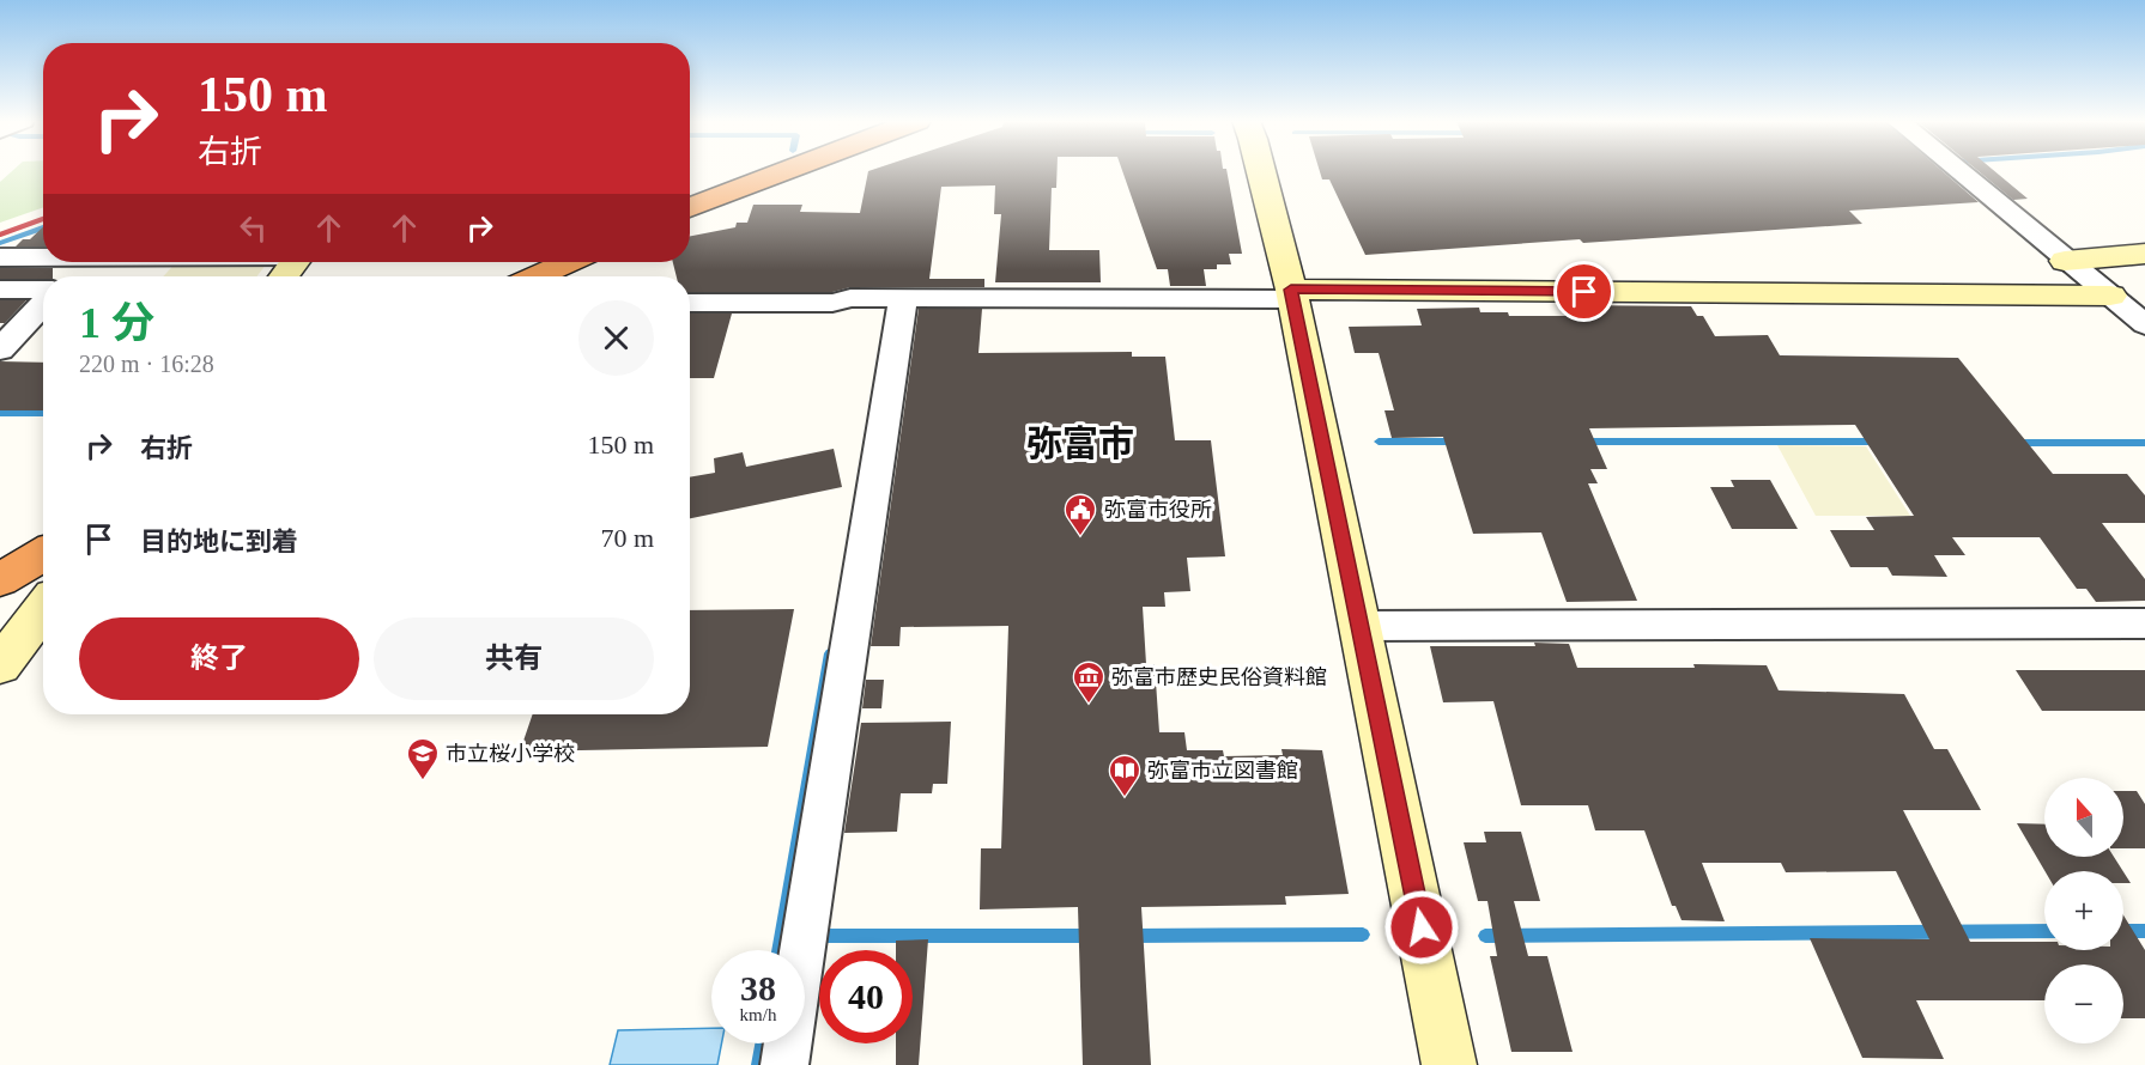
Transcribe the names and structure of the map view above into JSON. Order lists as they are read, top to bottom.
{
  "districts": ["弥富市"],
  "places": {
    "public building": ["弥富市役所"],
    "museum": ["弥富市歴史民俗資料館"],
    "school or university": ["市立桜小学校"],
    "library": ["弥富市立図書館"]
  },
  "north": "top",
  "page": {
    "turn": ["150 m", "右折"],
    "heading": ["1 分", "220 m · 16:28"],
    "list": [
      {
        "name": "右折",
        "value": "150 m"
      },
      {
        "name": "目的地に到着",
        "value": "70 m"
      }
    ],
    "buttons": ["終了", "共有"],
    "map_buttons": ["+", "−"],
    "speed": "38 km/h",
    "limit": "40"
  }
}
